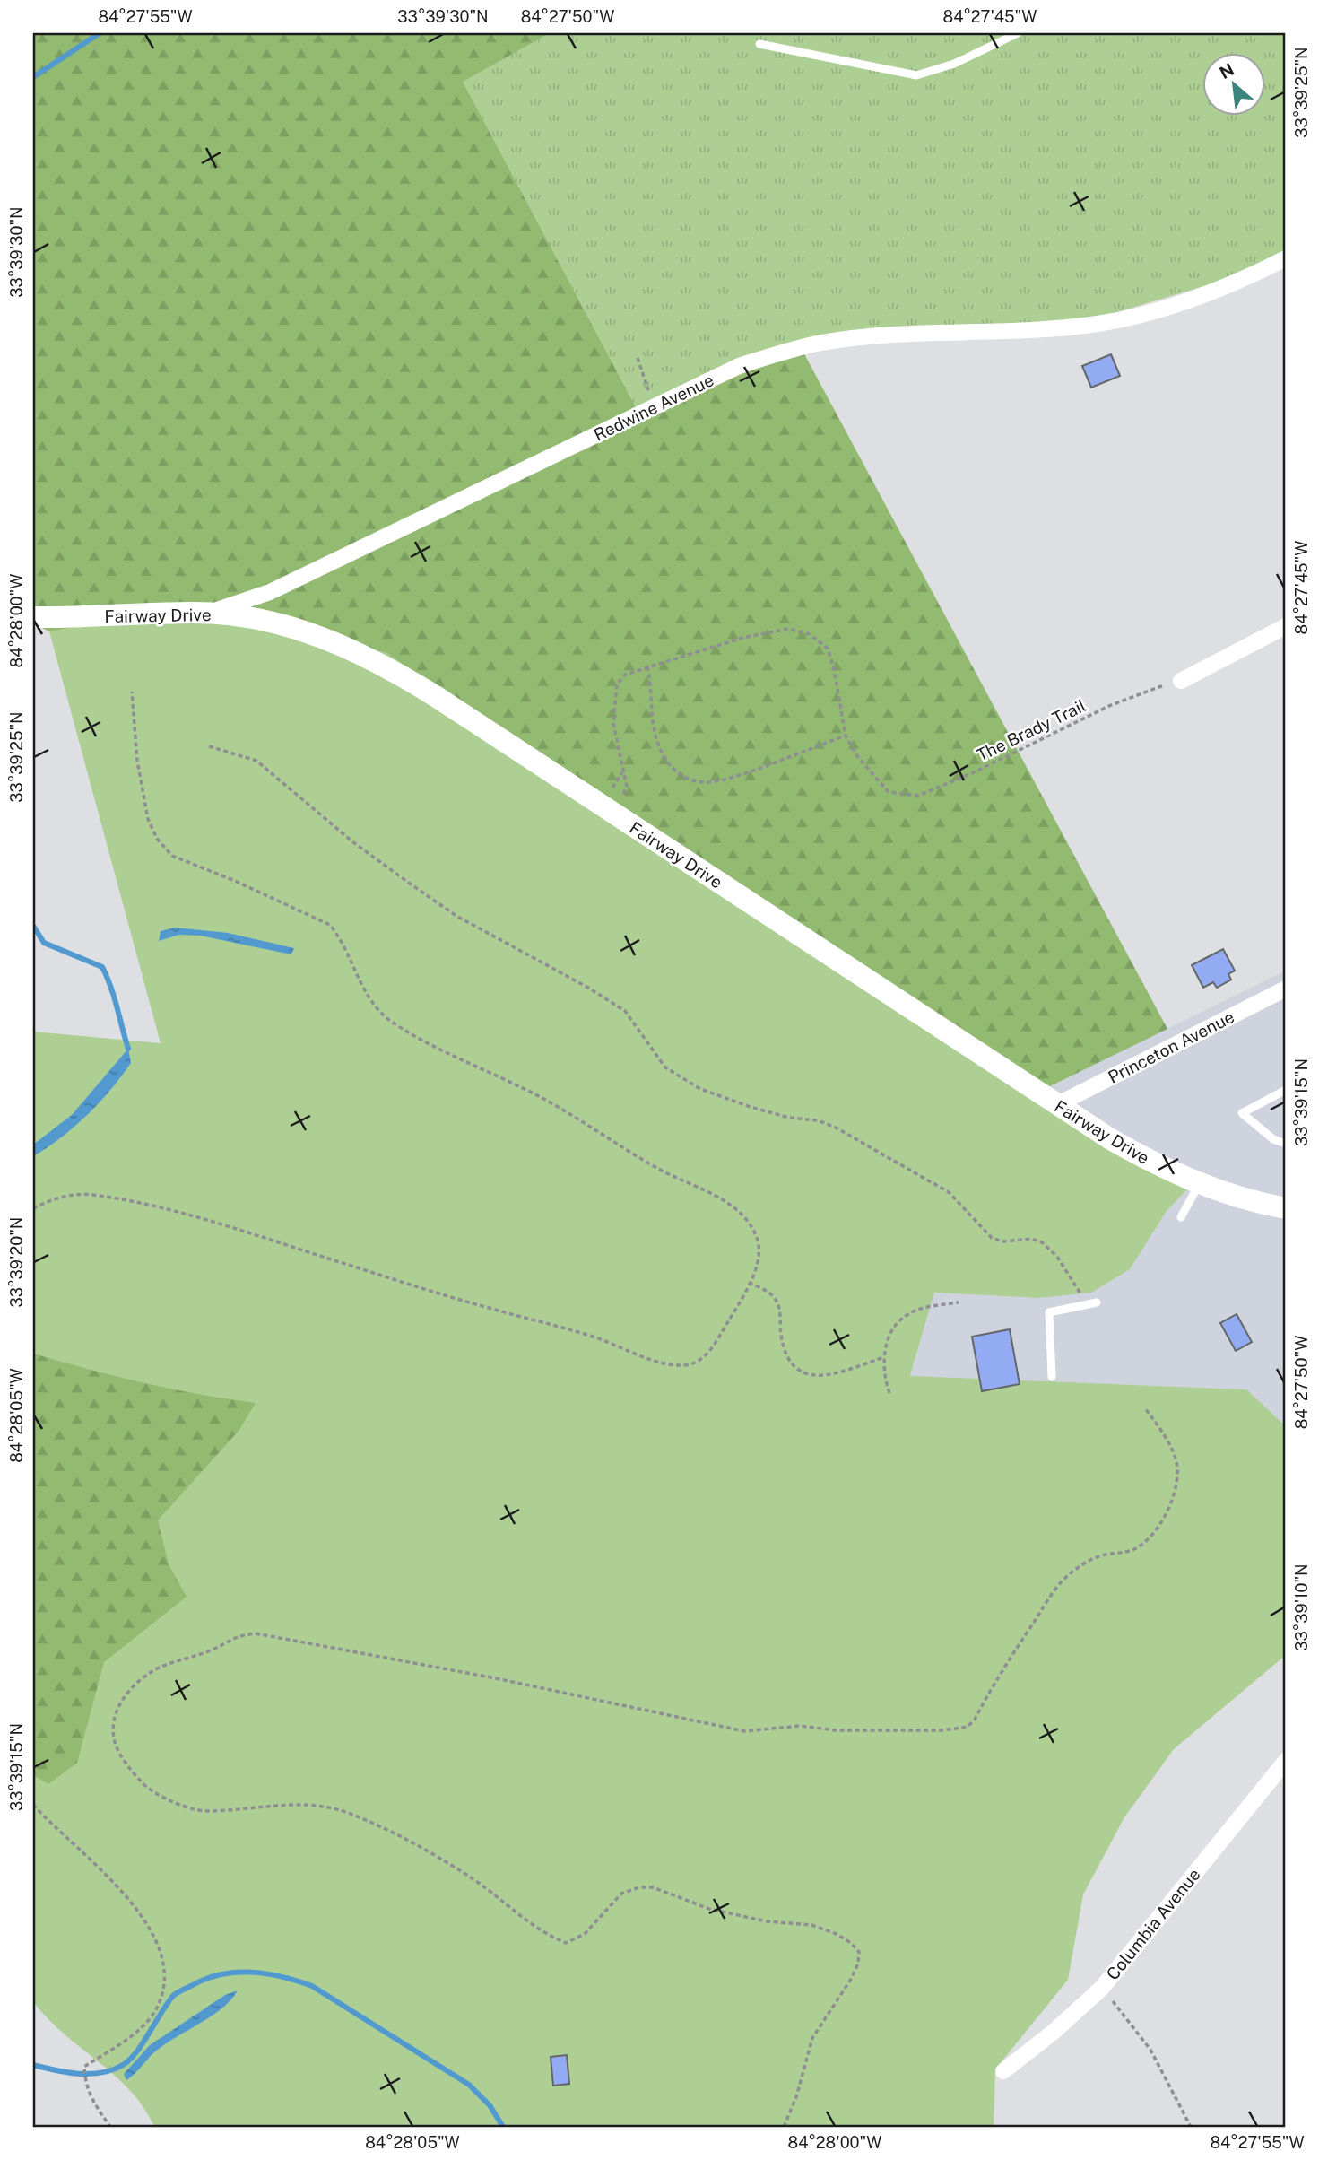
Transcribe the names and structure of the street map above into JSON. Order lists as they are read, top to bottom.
{
  "streets": {
    "street": [
      "Redwine Avenue",
      "Fairway Drive",
      "Princeton Avenue",
      "Columbia Avenue"
    ],
    "path": ["The Brady Trail"]
  },
  "crossings": [
    ["Redwine Avenue", "Fairway Drive"],
    ["Fairway Drive", "The Brady Trail"],
    ["Fairway Drive", "Princeton Avenue"]
  ],
  "north": "top left",
  "coordinates": [
    "84°27'55\"W",
    "33°39'30\"N",
    "84°27'50\"W",
    "84°27'45\"W",
    "33°39'25\"N",
    "84°28'00\"W",
    "33°39'15\"N",
    "33°39'20\"N",
    "84°28'05\"W",
    "33°39'10\"N"
  ]
}
